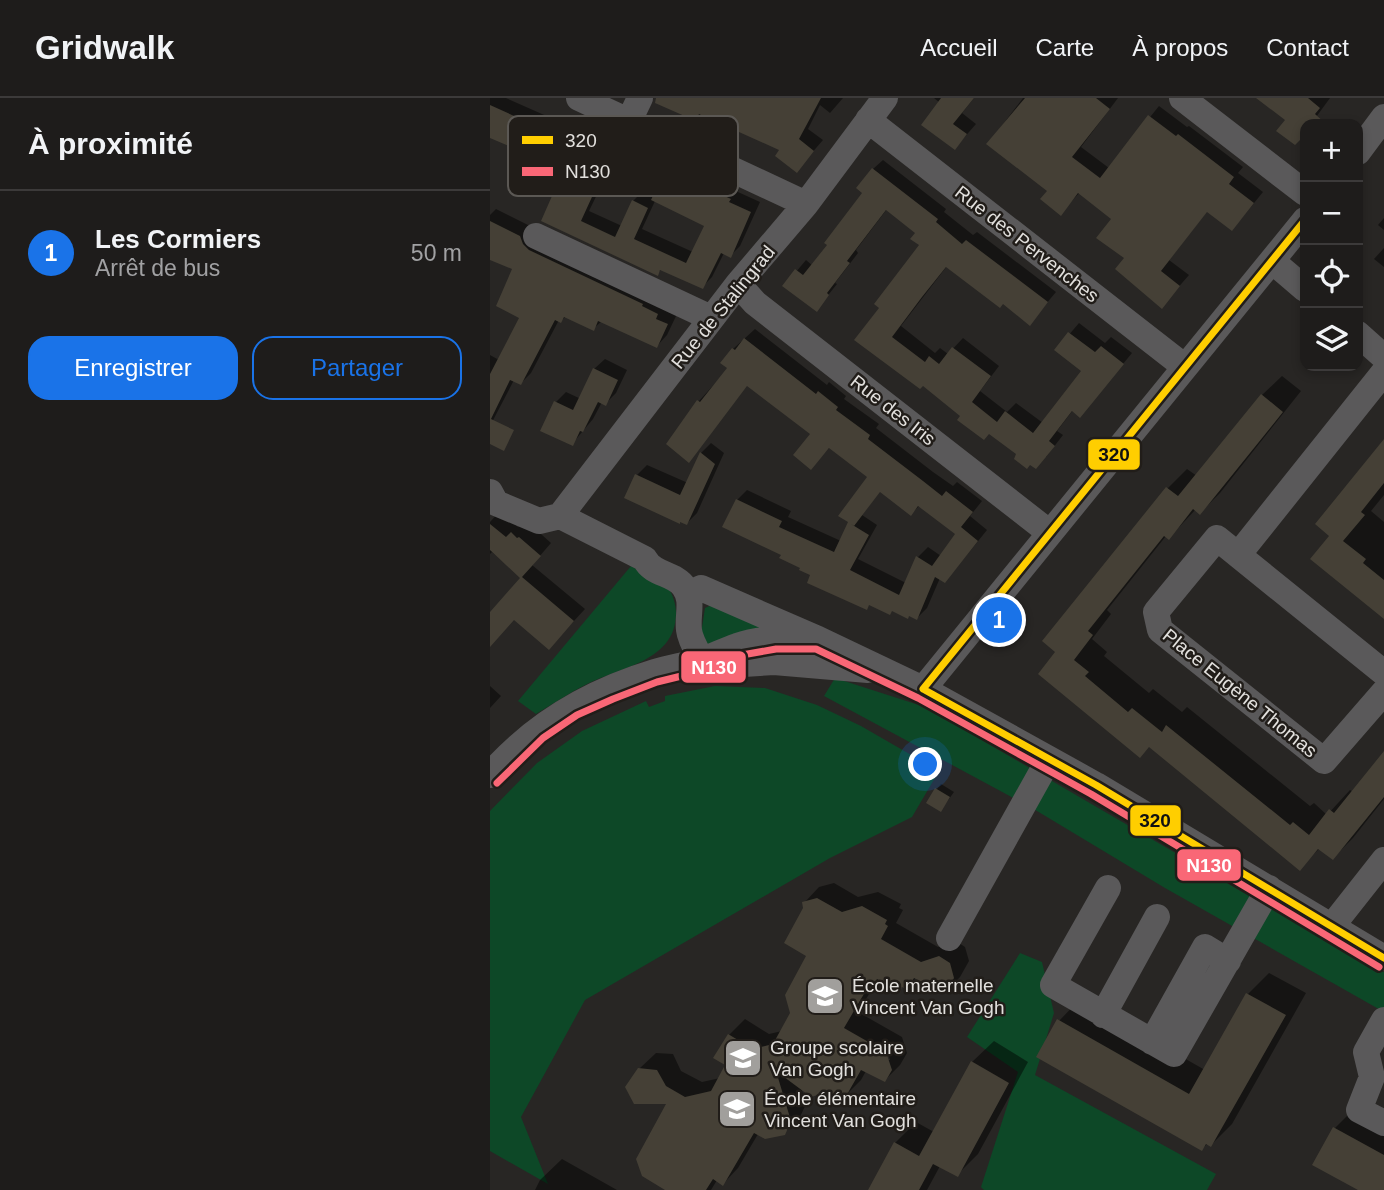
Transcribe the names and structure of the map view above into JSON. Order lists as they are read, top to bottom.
{
  "streets": {
    "street": [
      "Rue des Pervenches",
      "Rue de Stalingrad",
      "Rue des Iris",
      "Place Eugène Thomas"
    ]
  },
  "crossings": [
    ["Rue des Pervenches", "Rue de Stalingrad"],
    ["Rue de Stalingrad", "Rue des Iris"]
  ],
  "places": {
    "school or university": ["École maternelle Vincent Van Gogh", "Groupe scolaire Van Gogh", "École élémentaire Vincent Van Gogh"]
  },
  "lines": ["transit line 320", "transit line N130"],
  "legend": ["320", "N130"],
  "page": {
    "header": "Gridwalk",
    "nav": [
      "Accueil",
      "Carte",
      "À propos",
      "Contact"
    ],
    "heading": "À proximité",
    "map_buttons": ["+", "−"],
    "list": [
      {
        "mark": "1",
        "name": "Les Cormiers",
        "note": "Arrêt de bus",
        "value": "50 m"
      }
    ],
    "buttons": ["Enregistrer", "Partager"],
    "pins": "1"
  }
}
